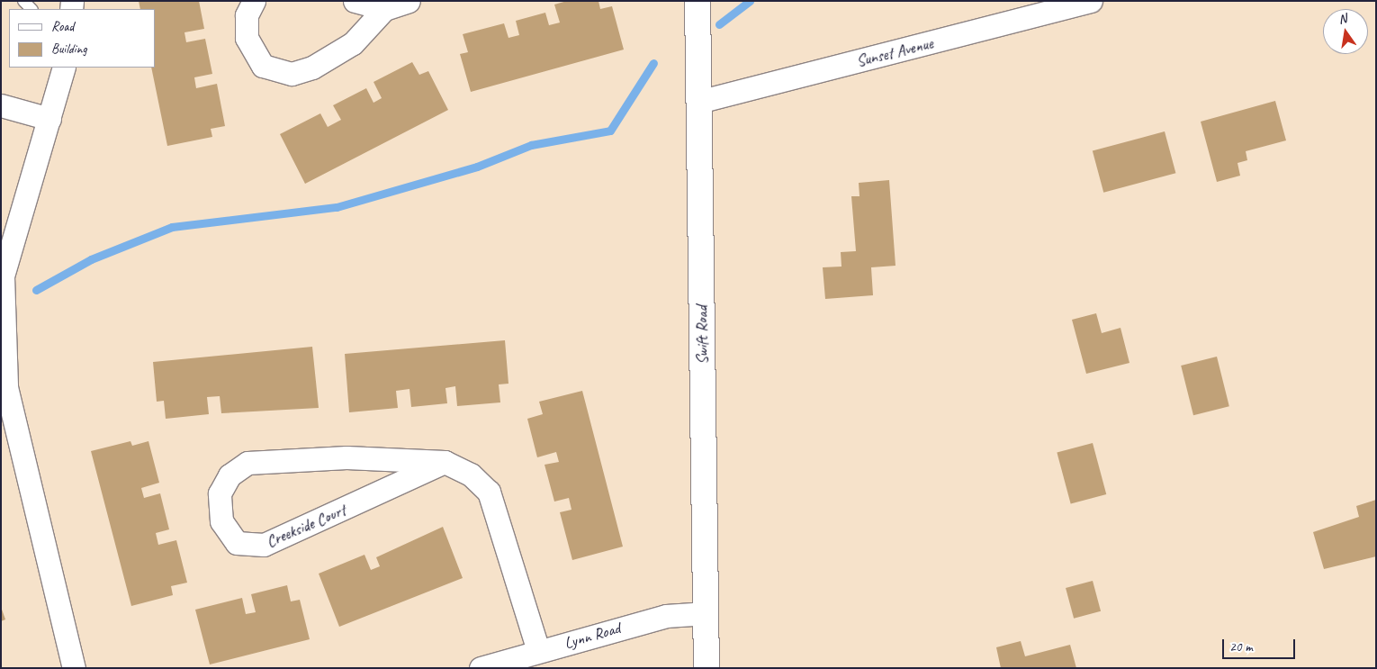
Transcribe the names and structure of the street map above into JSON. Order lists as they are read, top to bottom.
{
  "streets": {
    "street": [
      "Sunset Avenue",
      "Swift Road",
      "Creekside Court",
      "Lynn Road"
    ]
  },
  "crossings": [
    ["Sunset Avenue", "Swift Road"],
    ["Swift Road", "Lynn Road"],
    ["Creekside Court", "Lynn Road"]
  ],
  "legend": ["Road", "Building"],
  "scale_bar": "20 m",
  "north": "top"
}
